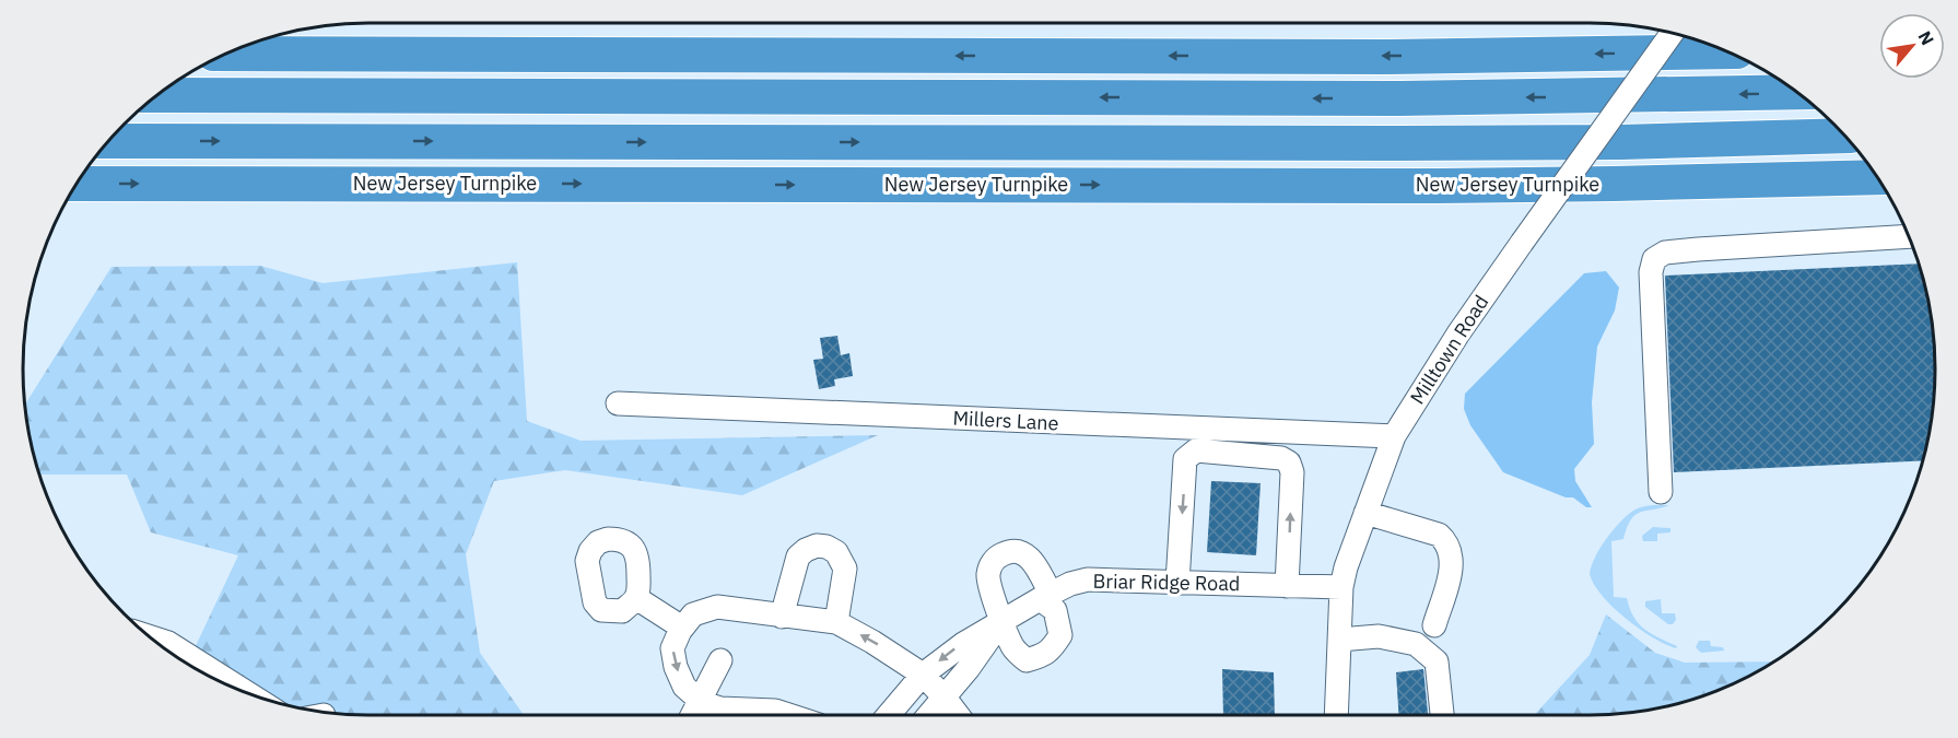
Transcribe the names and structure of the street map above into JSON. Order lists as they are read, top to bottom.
{
  "streets": {
    "highway": ["New Jersey Turnpike"],
    "street": ["Milltown Road", "Millers Lane", "Briar Ridge Road"]
  },
  "crossings": [
    ["Milltown Road", "Millers Lane"],
    ["Milltown Road", "Briar Ridge Road"]
  ],
  "north": "top right"
}
